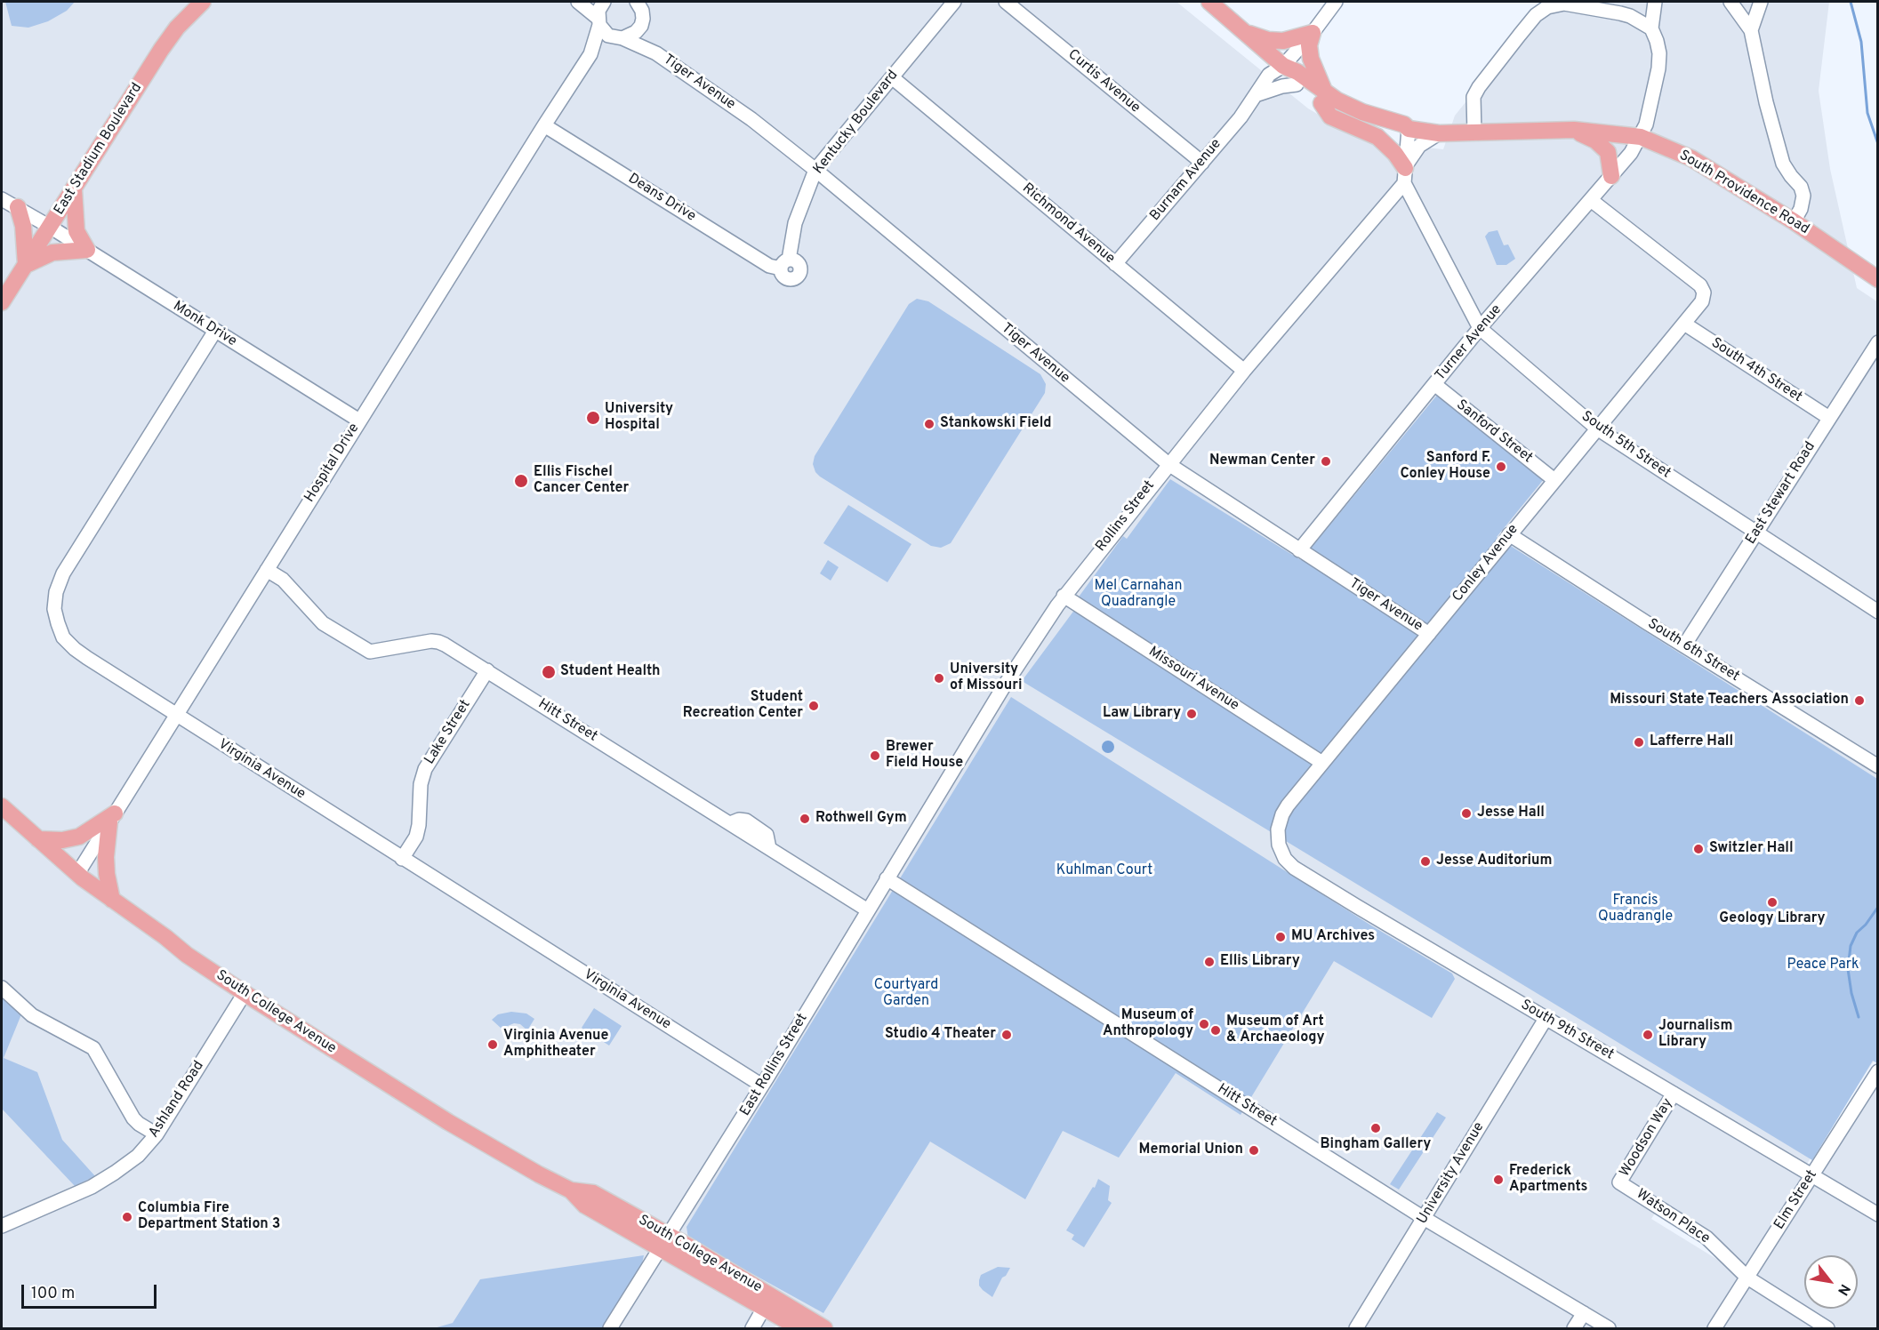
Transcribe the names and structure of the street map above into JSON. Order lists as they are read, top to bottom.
{
  "streets": {
    "main road": ["East Stadium Boulevard", "South Providence Road", "South College Avenue"],
    "street": [
      "Curtis Avenue",
      "Tiger Avenue",
      "Kentucky Boulevard",
      "Burnam Avenue",
      "Deans Drive",
      "Richmond Avenue",
      "Monk Drive",
      "Turner Avenue",
      "South 4th Street",
      "Sanford Street",
      "South 5th Street",
      "Hospital Drive",
      "East Stewart Road",
      "Rollins Street",
      "Conley Avenue",
      "South 6th Street",
      "Missouri Avenue",
      "Hitt Street",
      "Lake Street",
      "Virginia Avenue",
      "South 9th Street",
      "East Rollins Street",
      "Ashland Road",
      "Woodson Way",
      "University Avenue",
      "Elm Street",
      "Watson Place"
    ]
  },
  "crossings": [
    ["Curtis Avenue", "Burnam Avenue"],
    ["Tiger Avenue", "Kentucky Boulevard"],
    ["Tiger Avenue", "Turner Avenue"],
    ["Tiger Avenue", "Hospital Drive"],
    ["Tiger Avenue", "Rollins Street"],
    ["Tiger Avenue", "Conley Avenue"],
    ["Kentucky Boulevard", "Deans Drive"],
    ["Kentucky Boulevard", "Richmond Avenue"],
    ["East Stadium Boulevard", "Monk Drive"],
    ["Burnam Avenue", "South Providence Road"],
    ["Burnam Avenue", "Richmond Avenue"],
    ["South Providence Road", "Turner Avenue"],
    ["Deans Drive", "Hospital Drive"],
    ["Richmond Avenue", "Rollins Street"],
    ["Monk Drive", "Hospital Drive"],
    ["Monk Drive", "Virginia Avenue"],
    ["Turner Avenue", "Sanford Street"],
    ["Turner Avenue", "South 5th Street"],
    ["Turner Avenue", "Conley Avenue"],
    ["South 4th Street", "East Stewart Road"],
    ["South 4th Street", "Conley Avenue"],
    ["Sanford Street", "Conley Avenue"],
    ["South 5th Street", "East Stewart Road"],
    ["South 5th Street", "Rollins Street"],
    ["South 5th Street", "Conley Avenue"],
    ["Hospital Drive", "Hitt Street"],
    ["Hospital Drive", "Virginia Avenue"],
    ["Hospital Drive", "South College Avenue"],
    ["East Stewart Road", "South 6th Street"],
    ["Rollins Street", "Missouri Avenue"],
    ["Rollins Street", "Hitt Street"],
    ["Rollins Street", "East Rollins Street"],
    ["Conley Avenue", "South 6th Street"],
    ["Conley Avenue", "Missouri Avenue"],
    ["Conley Avenue", "South 9th Street"],
    ["Hitt Street", "Lake Street"],
    ["Hitt Street", "East Rollins Street"],
    ["Hitt Street", "University Avenue"],
    ["Lake Street", "Virginia Avenue"],
    ["Virginia Avenue", "East Rollins Street"],
    ["South College Avenue", "East Rollins Street"],
    ["South College Avenue", "Ashland Road"],
    ["South 9th Street", "Woodson Way"],
    ["South 9th Street", "University Avenue"],
    ["South 9th Street", "Elm Street"],
    ["Woodson Way", "Watson Place"],
    ["Elm Street", "Watson Place"]
  ],
  "parks": [
    "Mel Carnahan Quadrangle",
    "Kuhlman Court",
    "Francis Quadrangle",
    "Peace Park",
    "Courtyard Garden"
  ],
  "places": [
    "University Hospital",
    "Stankowski Field",
    "Newman Center",
    "Sanford F. Conley House",
    "Ellis Fischel Cancer Center",
    "Student Health",
    "University of Missouri",
    "Missouri State Teachers Association",
    "Student Recreation Center",
    "Law Library",
    "Lafferre Hall",
    "Brewer Field House",
    "Jesse Hall",
    "Rothwell Gym",
    "Switzler Hall",
    "Jesse Auditorium",
    "Geology Library",
    "MU Archives",
    "Ellis Library",
    "Museum of Anthropology",
    "Museum of Art & Archaeology",
    "Studio 4 Theater",
    "Journalism Library",
    "Virginia Avenue Amphitheater",
    "Bingham Gallery",
    "Memorial Union",
    "Frederick Apartments",
    "Columbia Fire Department Station 3"
  ],
  "scale_bar": "100 m",
  "north": "bottom right"
}
